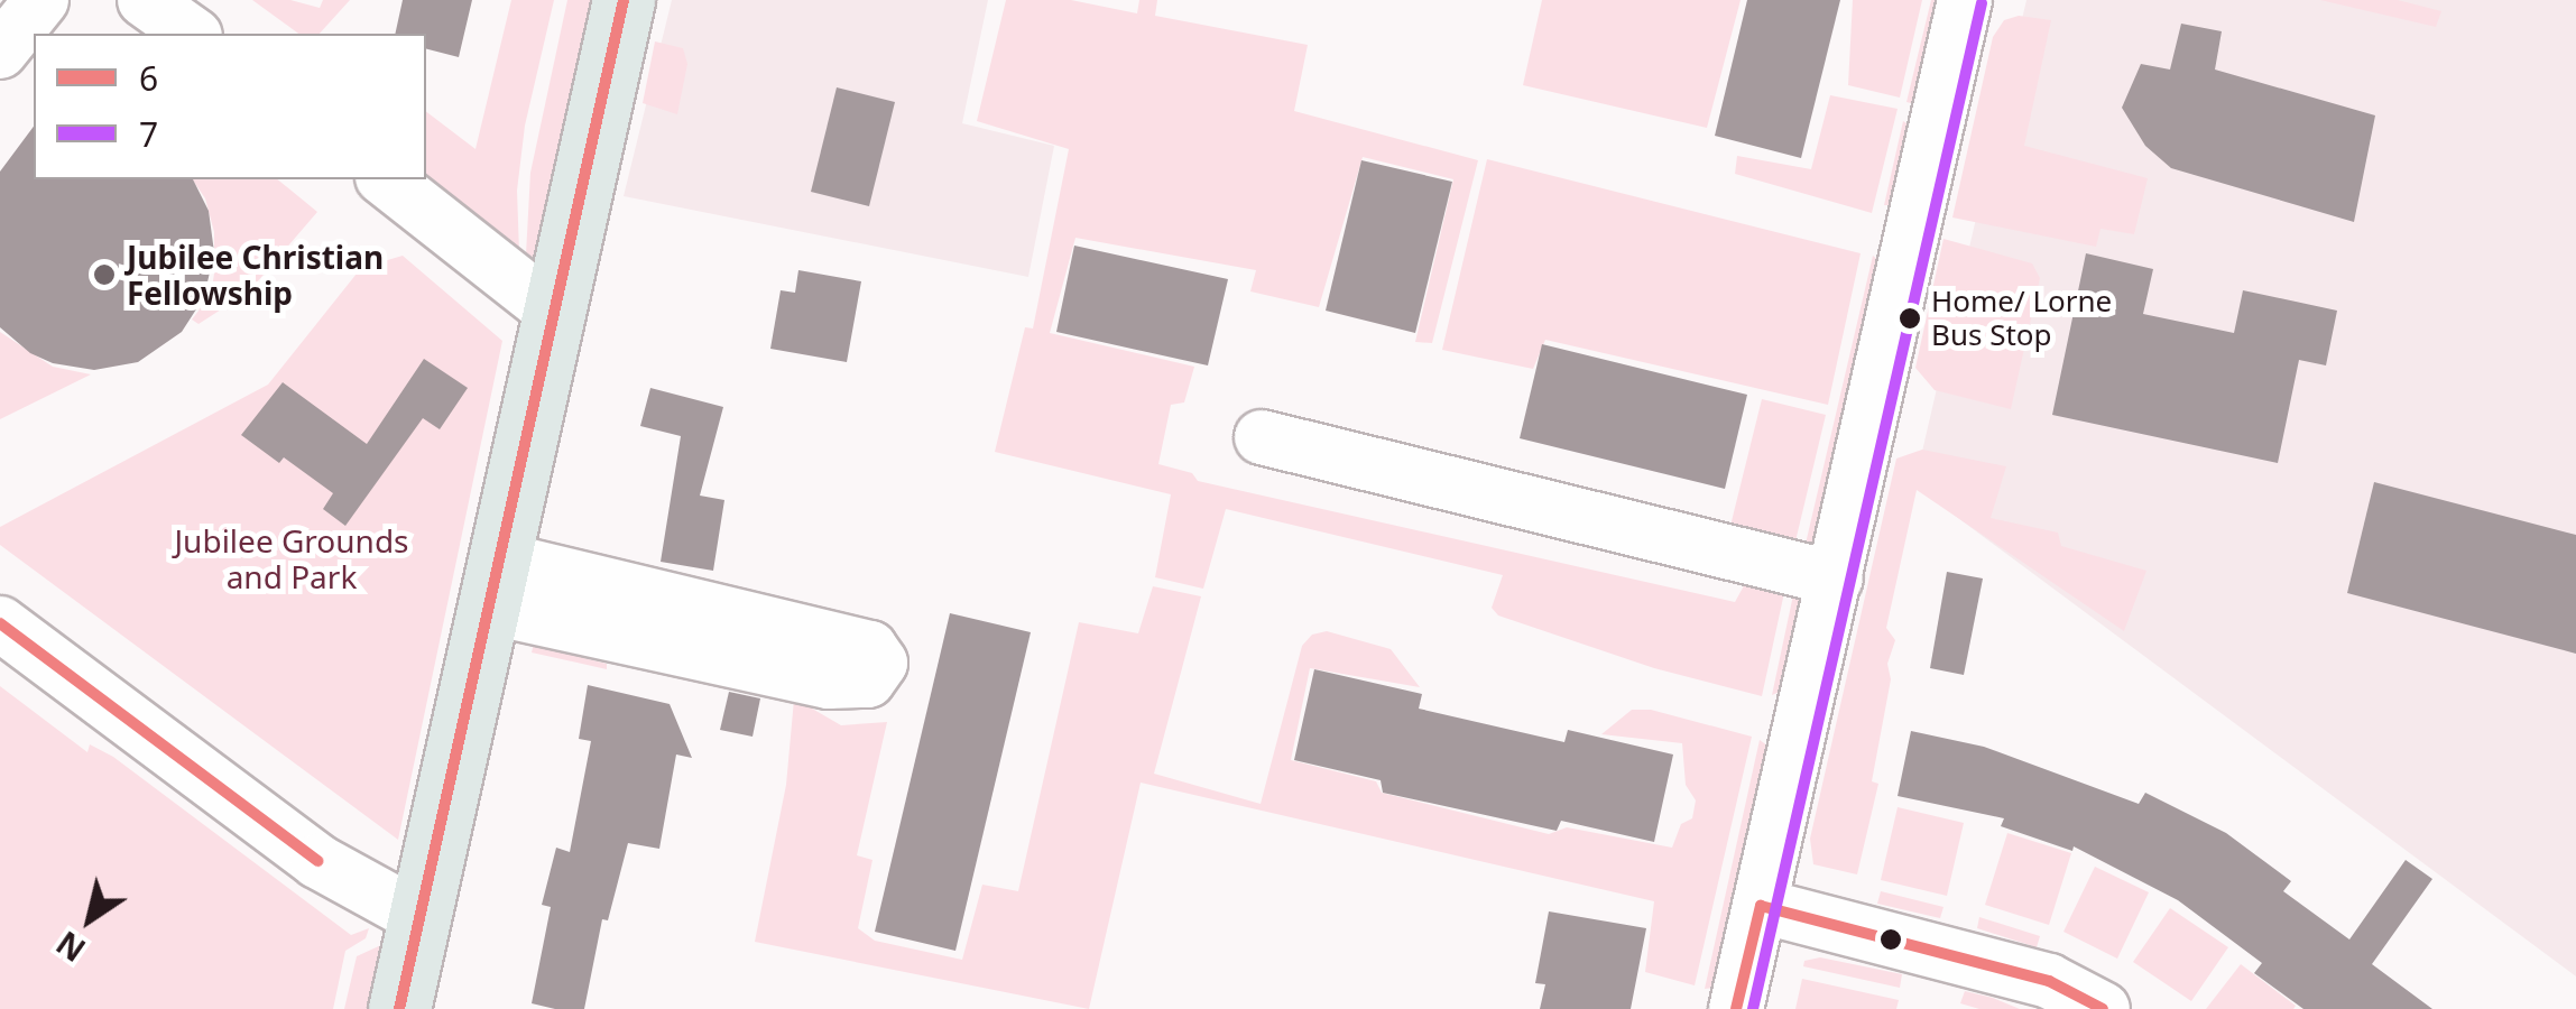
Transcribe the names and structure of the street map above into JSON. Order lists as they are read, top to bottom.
{
  "parks": ["Jubilee Grounds and Park"],
  "places": ["Jubilee Christian Fellowship", "Home/ Lorne Bus Stop"],
  "lines": ["transit line 6", "transit line 7"],
  "legend": ["6", "7"],
  "north": "bottom left"
}
